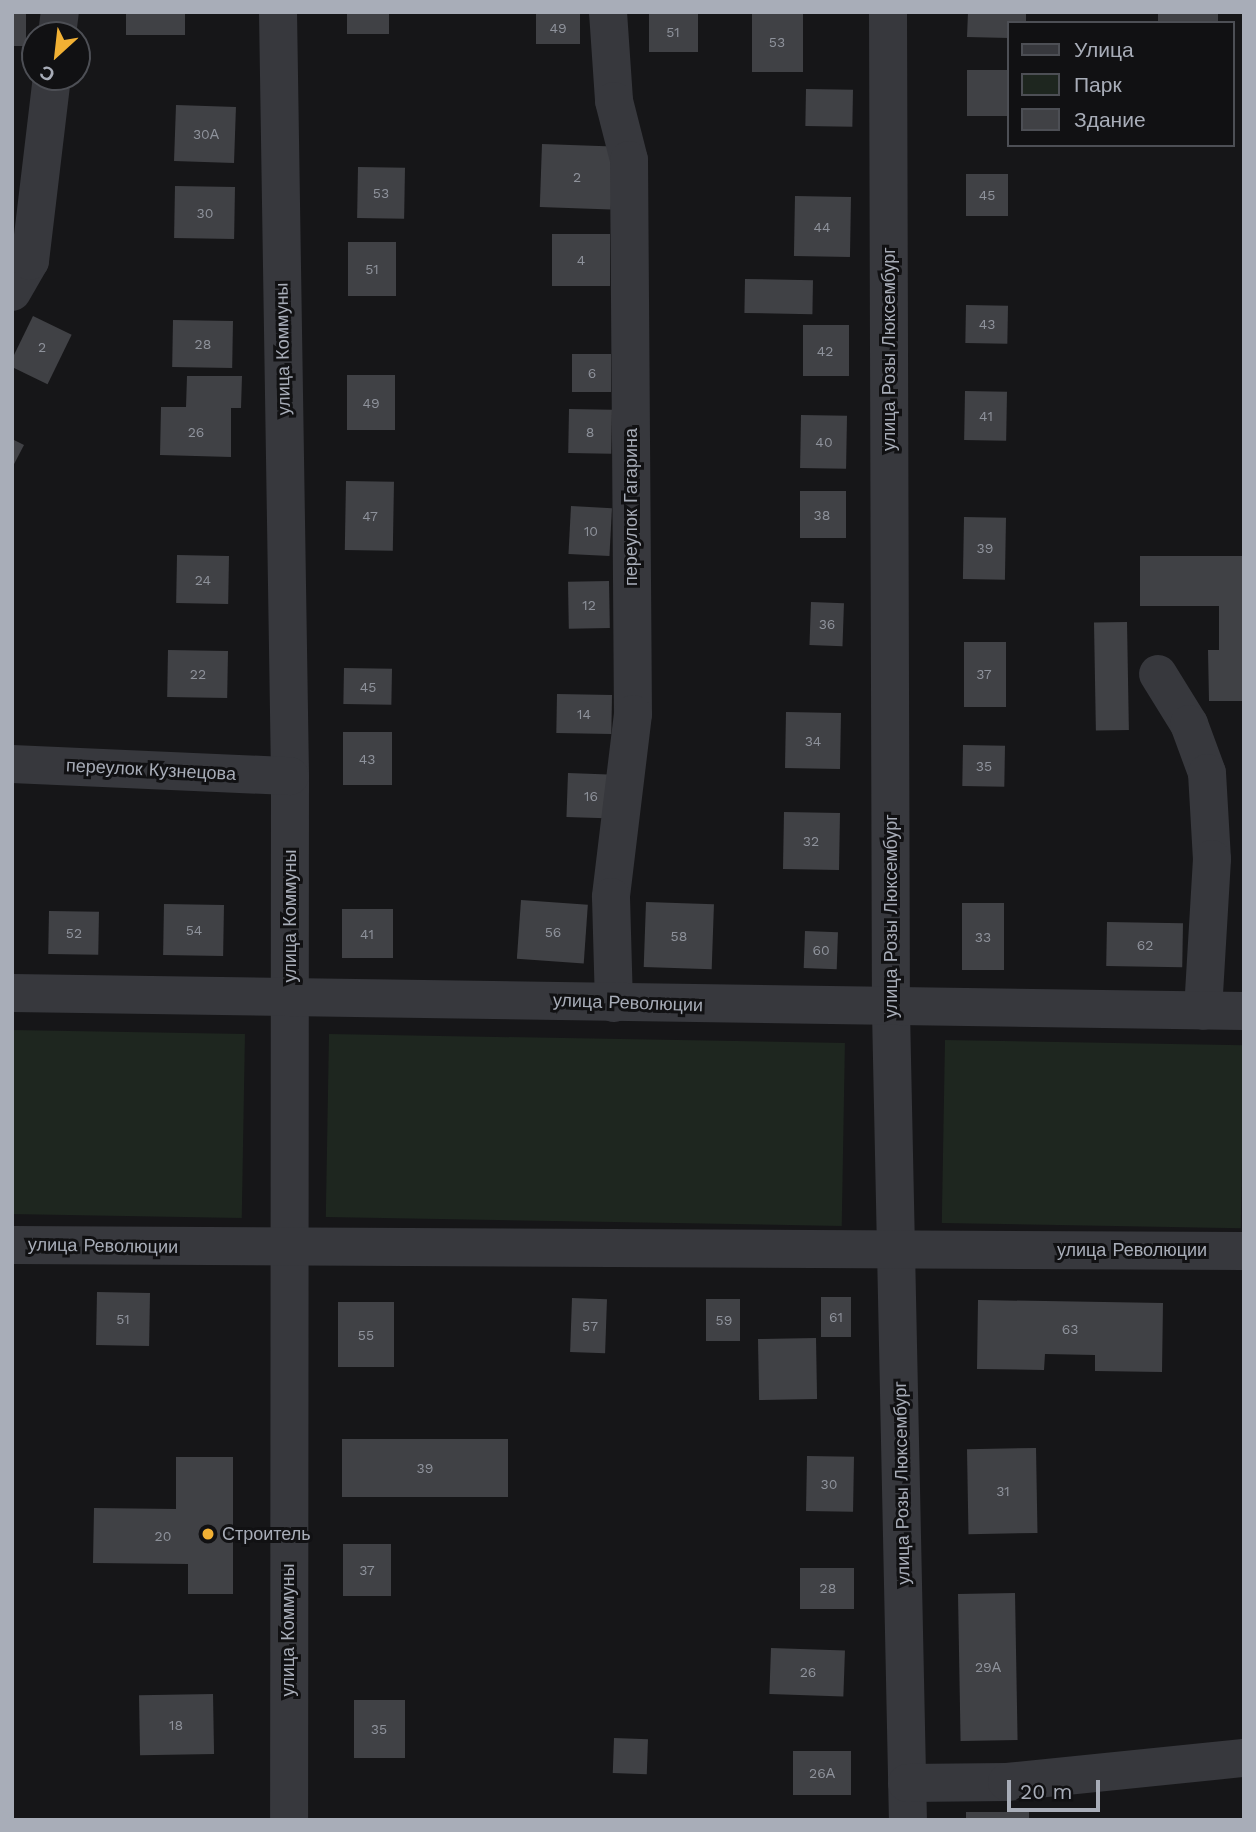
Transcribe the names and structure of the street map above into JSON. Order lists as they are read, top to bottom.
{
  "streets": {
    "street": [
      "улица Коммуны",
      "улица Розы Люксембург",
      "переулок Гагарина",
      "переулок Кузнецова",
      "улица Революции"
    ]
  },
  "crossings": [
    ["улица Коммуны", "переулок Кузнецова"],
    ["улица Коммуны", "улица Революции"],
    ["улица Розы Люксембург", "улица Революции"],
    ["переулок Гагарина", "улица Революции"]
  ],
  "places": ["Строитель"],
  "house_numbers": [
    "49",
    "51",
    "53",
    "30А",
    "2",
    "53",
    "45",
    "30",
    "44",
    "4",
    "51",
    "43",
    "28",
    "2",
    "42",
    "6",
    "49",
    "41",
    "26",
    "8",
    "40",
    "38",
    "47",
    "10",
    "39",
    "24",
    "12",
    "36",
    "22",
    "37",
    "45",
    "14",
    "34",
    "43",
    "35",
    "16",
    "32",
    "54",
    "56",
    "52",
    "41",
    "58",
    "33",
    "62",
    "60",
    "61",
    "51",
    "59",
    "57",
    "63",
    "55",
    "39",
    "30",
    "31",
    "20",
    "37",
    "28",
    "29А",
    "26",
    "18",
    "35",
    "26А"
  ],
  "legend": ["Улица", "Парк", "Здание"],
  "scale_bar": "20 m",
  "north": "bottom left"
}
